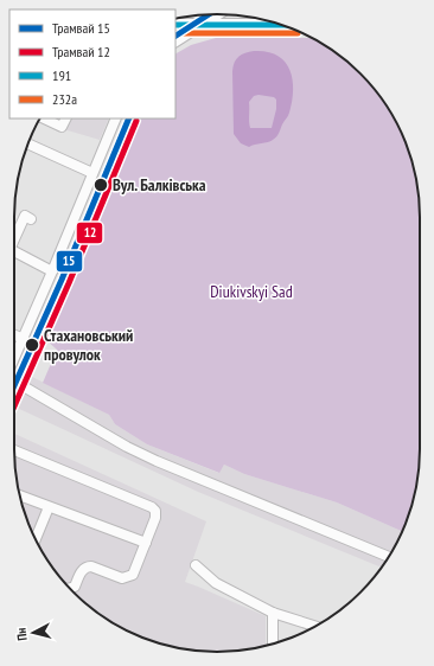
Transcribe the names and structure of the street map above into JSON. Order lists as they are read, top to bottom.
{
  "parks": ["Diukivskyi Sad"],
  "places": ["Вул. Балківська", "Стахановський провулок"],
  "lines": [
    "tram line 15",
    "transit line 191",
    "transit line 232а",
    "tram line 12"
  ],
  "legend": [
    "Трамвай 15",
    "Трамвай 12",
    "191",
    "232а"
  ],
  "north": "left"
}
